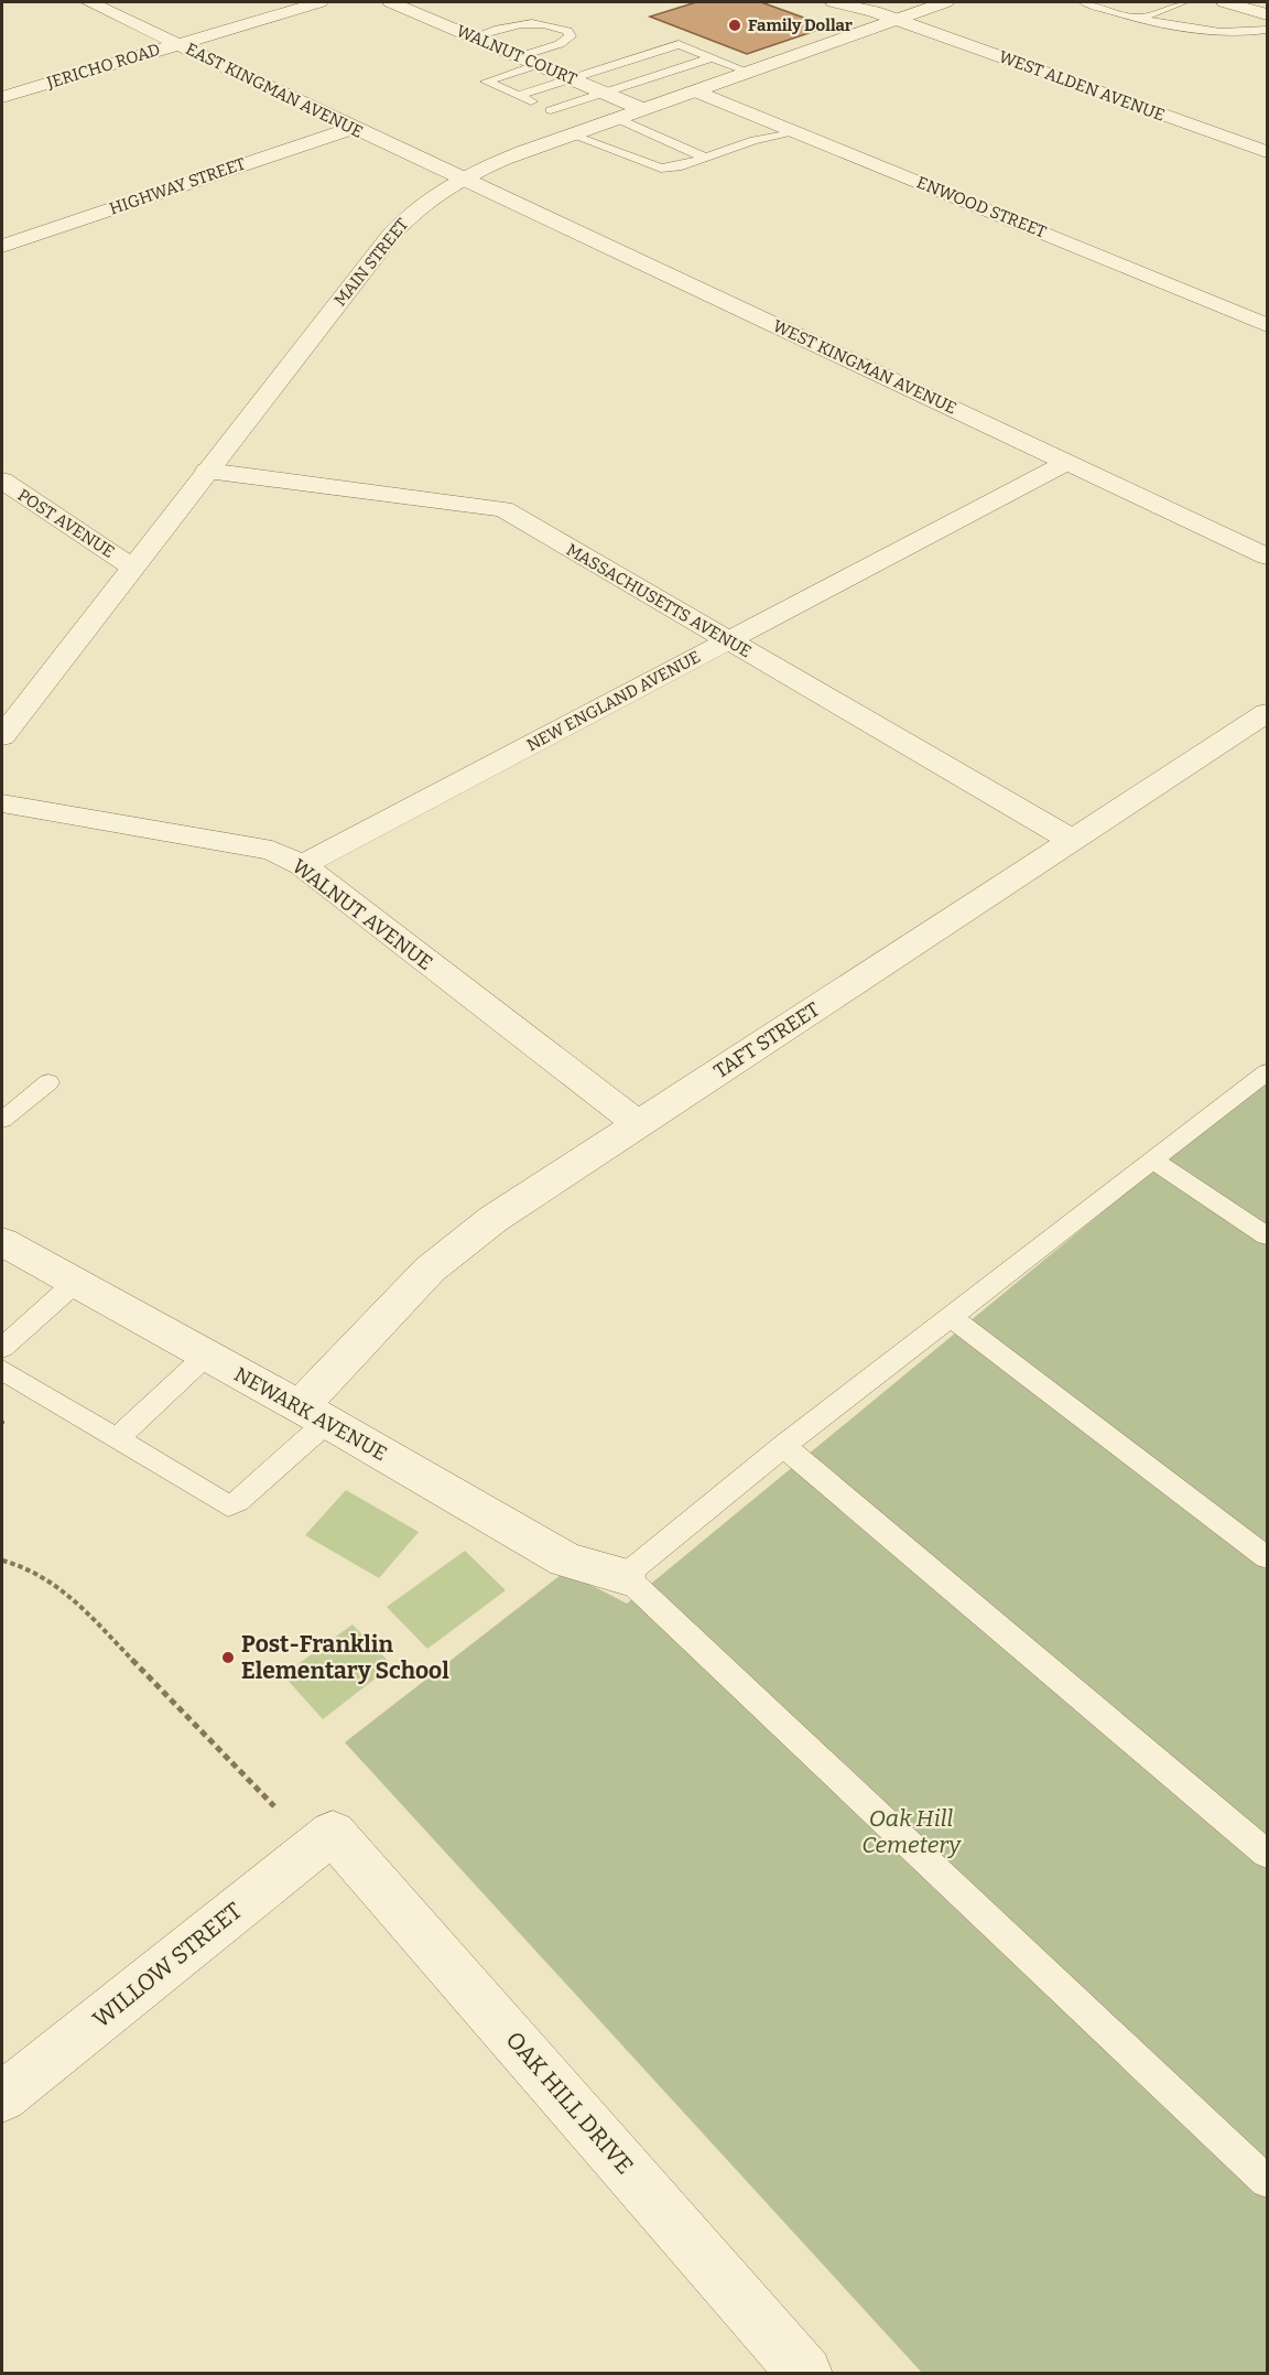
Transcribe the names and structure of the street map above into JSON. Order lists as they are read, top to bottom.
{
  "streets": {
    "street": [
      "WALNUT COURT",
      "JERICHO ROAD",
      "WEST ALDEN AVENUE",
      "EAST KINGMAN AVENUE",
      "HIGHWAY STREET",
      "ENWOOD STREET",
      "MAIN STREET",
      "WEST KINGMAN AVENUE",
      "POST AVENUE",
      "MASSACHUSETTS AVENUE",
      "NEW ENGLAND AVENUE",
      "WALNUT AVENUE",
      "TAFT STREET",
      "NEWARK AVENUE",
      "WILLOW STREET",
      "OAK HILL DRIVE"
    ]
  },
  "crossings": [
    ["WALNUT COURT", "MAIN STREET"],
    ["JERICHO ROAD", "EAST KINGMAN AVENUE"],
    ["WEST ALDEN AVENUE", "MAIN STREET"],
    ["EAST KINGMAN AVENUE", "HIGHWAY STREET"],
    ["EAST KINGMAN AVENUE", "MAIN STREET"],
    ["EAST KINGMAN AVENUE", "WEST KINGMAN AVENUE"],
    ["ENWOOD STREET", "MAIN STREET"],
    ["MAIN STREET", "WEST KINGMAN AVENUE"],
    ["MAIN STREET", "POST AVENUE"],
    ["MAIN STREET", "MASSACHUSETTS AVENUE"],
    ["WEST KINGMAN AVENUE", "NEW ENGLAND AVENUE"],
    ["MASSACHUSETTS AVENUE", "NEW ENGLAND AVENUE"],
    ["MASSACHUSETTS AVENUE", "TAFT STREET"],
    ["NEW ENGLAND AVENUE", "WALNUT AVENUE"],
    ["WALNUT AVENUE", "TAFT STREET"],
    ["TAFT STREET", "NEWARK AVENUE"],
    ["WILLOW STREET", "OAK HILL DRIVE"]
  ],
  "parks": ["Oak Hill Cemetery"],
  "places": ["Family Dollar", "Post-Franklin Elementary School"]
}
